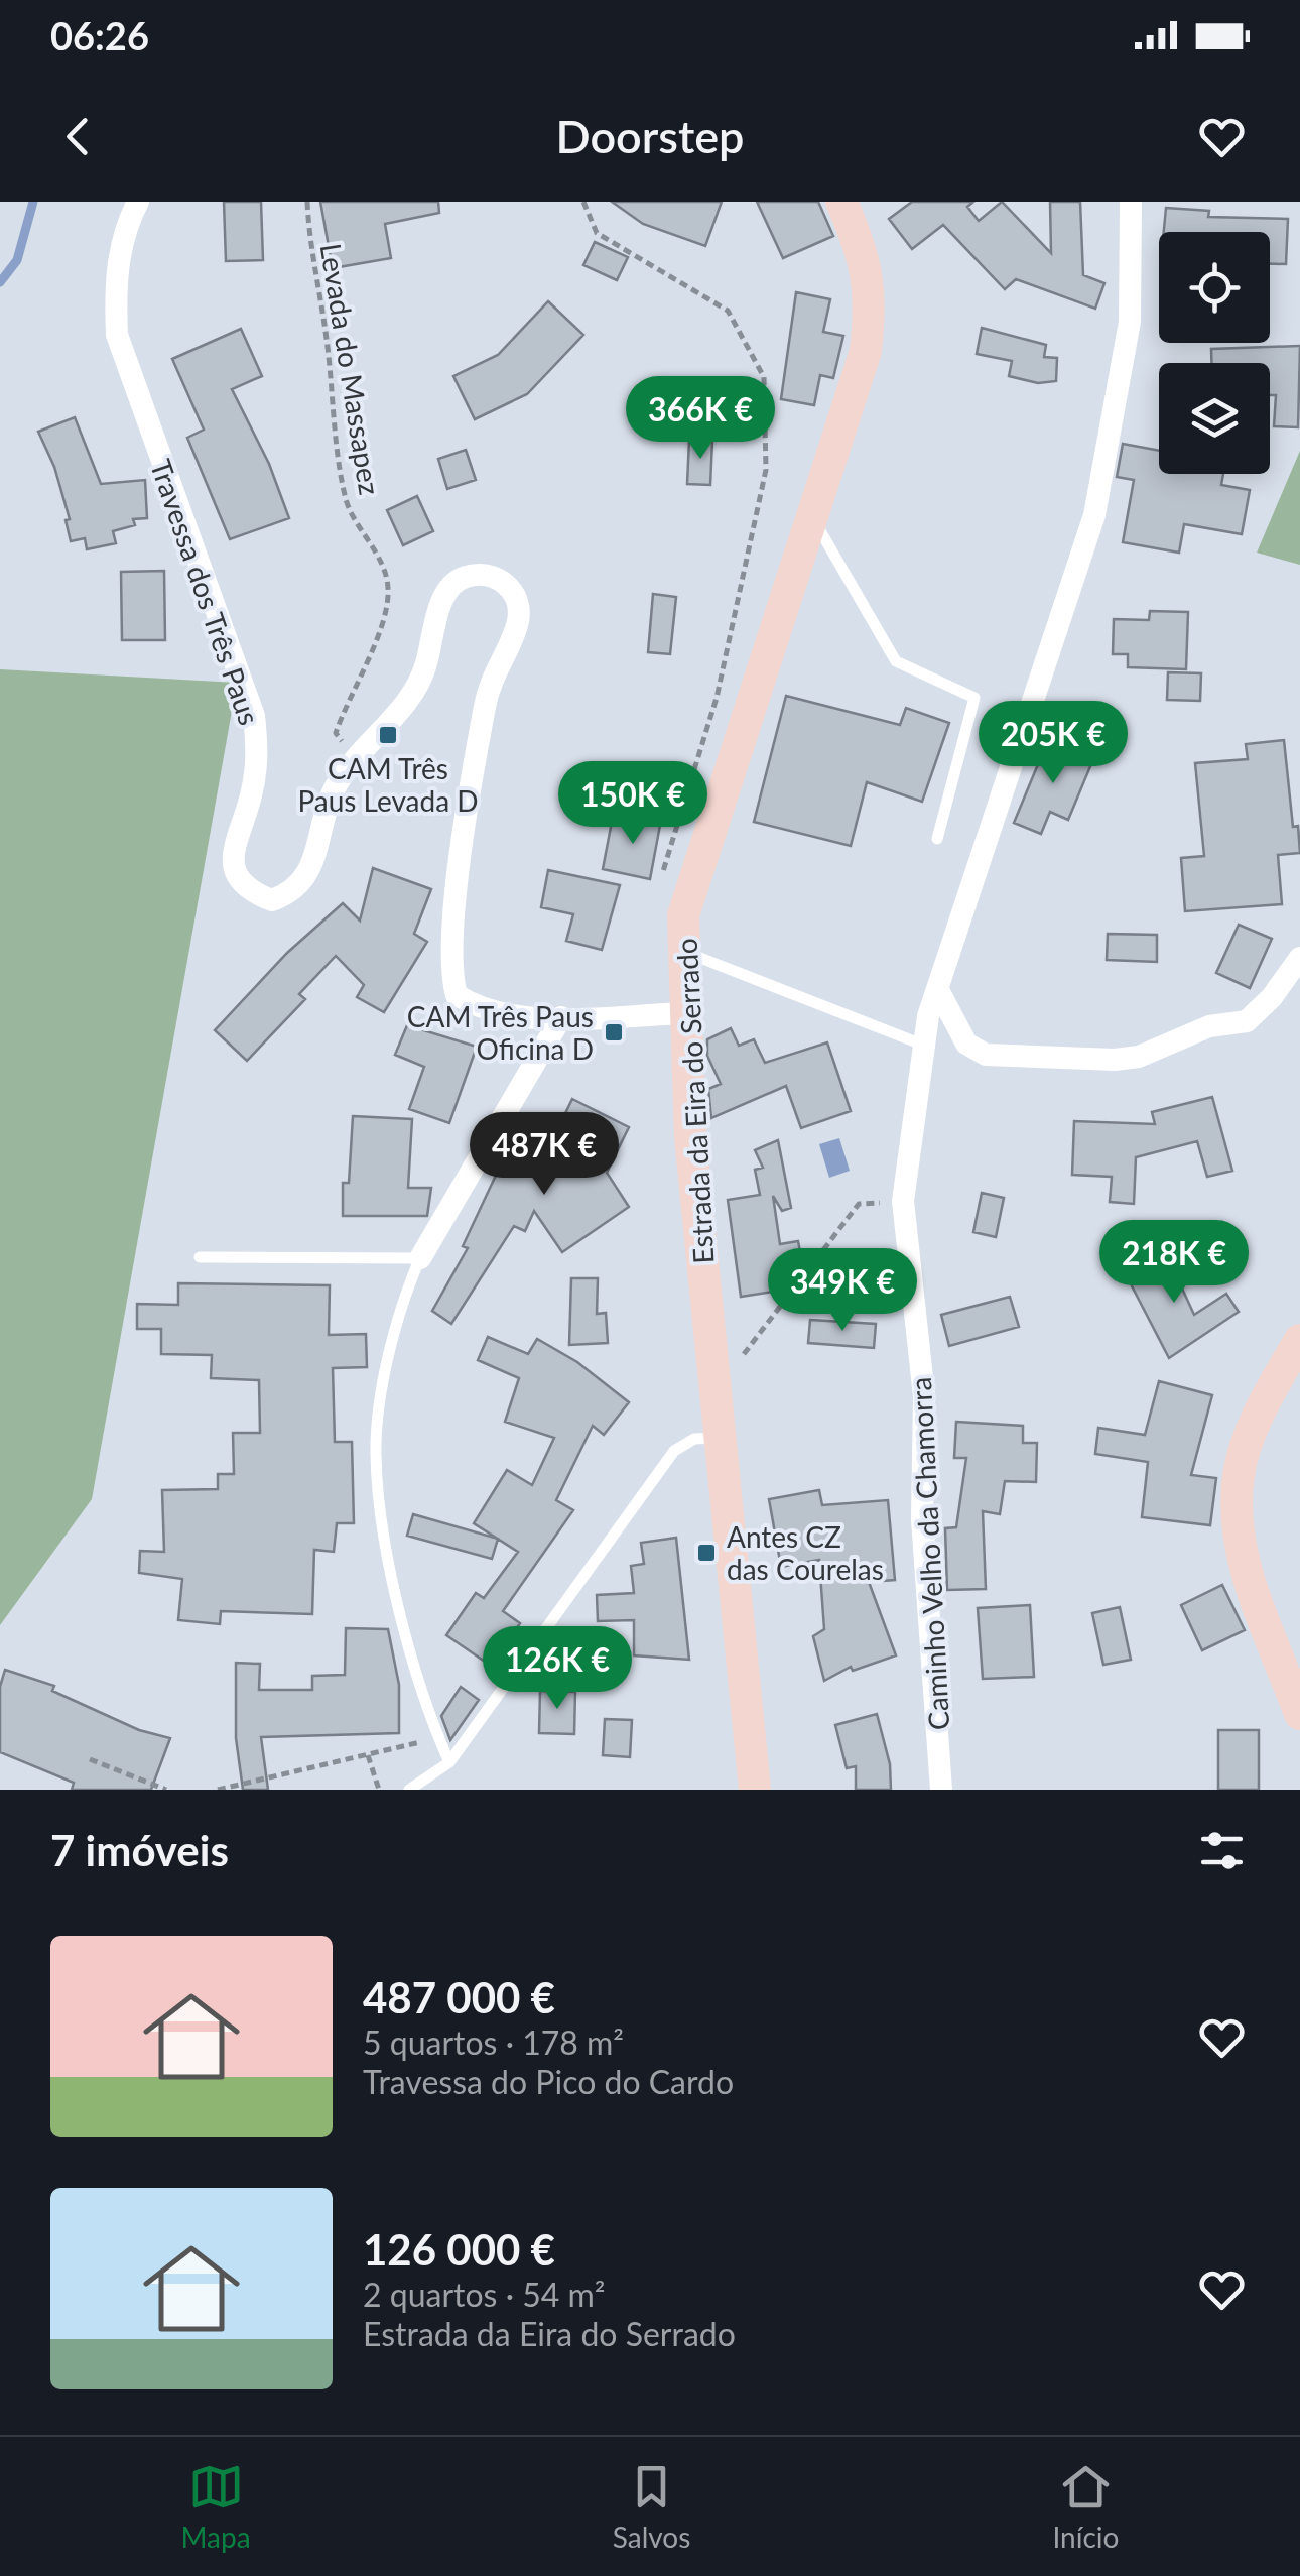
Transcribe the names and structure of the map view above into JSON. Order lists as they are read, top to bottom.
{
  "streets": {
    "main road": ["Estrada da Eira do Serrado"],
    "street": ["Travessa dos Três Paus", "Caminho Velho da Chamorra"],
    "path": ["Levada do Massapez"]
  },
  "crossings": [
    ["Levada do Massapez", "Travessa dos Três Paus"],
    ["Travessa dos Três Paus", "Estrada da Eira do Serrado"]
  ],
  "places": {
    "transit": ["CAM Três Paus Levada D", "CAM Três Paus Oficina D", "Antes CZ das Courelas"]
  },
  "page": {
    "status": "06:26",
    "header": "Doorstep",
    "price": [
      "366K €",
      "205K €",
      "150K €",
      "487K €",
      "218K €",
      "349K €",
      "126K €"
    ],
    "heading": "7 imóveis",
    "list": [
      {
        "name": "487 000 €",
        "note": "5 quartos · 178 m² · Travessa do Pico do Cardo"
      },
      {
        "name": "126 000 €",
        "note": "2 quartos · 54 m² · Estrada da Eira do Serrado"
      }
    ],
    "tabs": ["Mapa", "Salvos", "Início"]
  }
}
